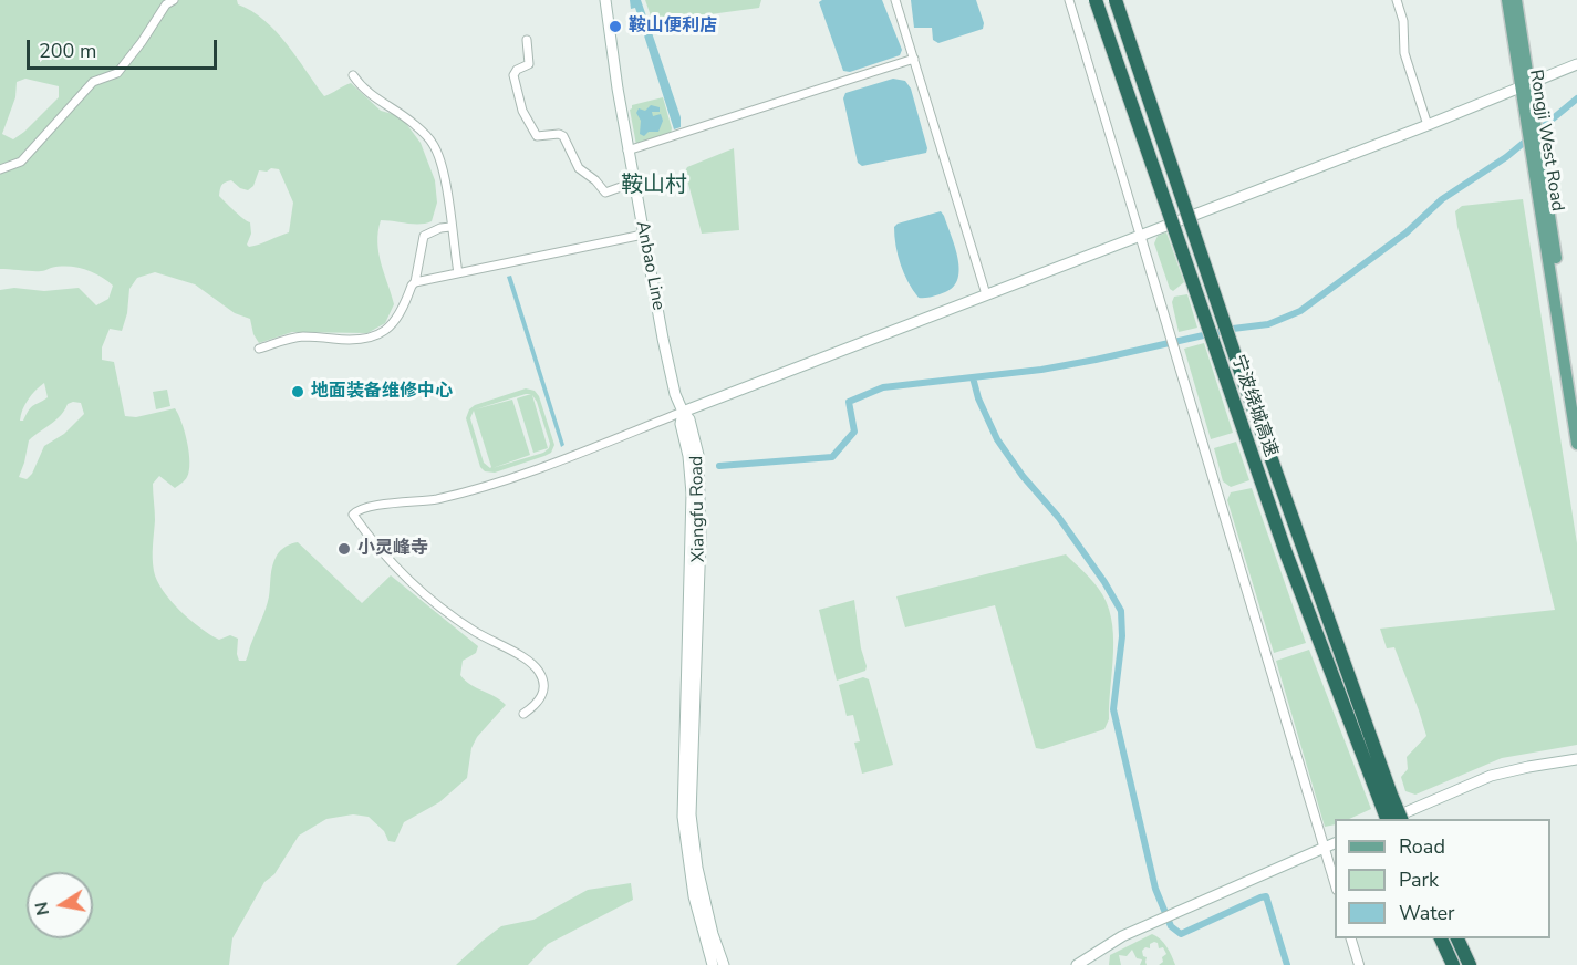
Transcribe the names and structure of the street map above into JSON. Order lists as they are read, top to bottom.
{
  "streets": {
    "highway": ["宁波绕城高速"],
    "main road": ["Rongji West Road", "Anbao Line", "Xiangfu Road"]
  },
  "crossings": [
    ["Anbao Line", "Xiangfu Road"]
  ],
  "districts": ["鞍山村"],
  "places": ["鞍山便利店", "地面装备维修中心", "小灵峰寺"],
  "legend": ["Road", "Park", "Water"],
  "scale_bar": "200 m",
  "north": "left"
}
